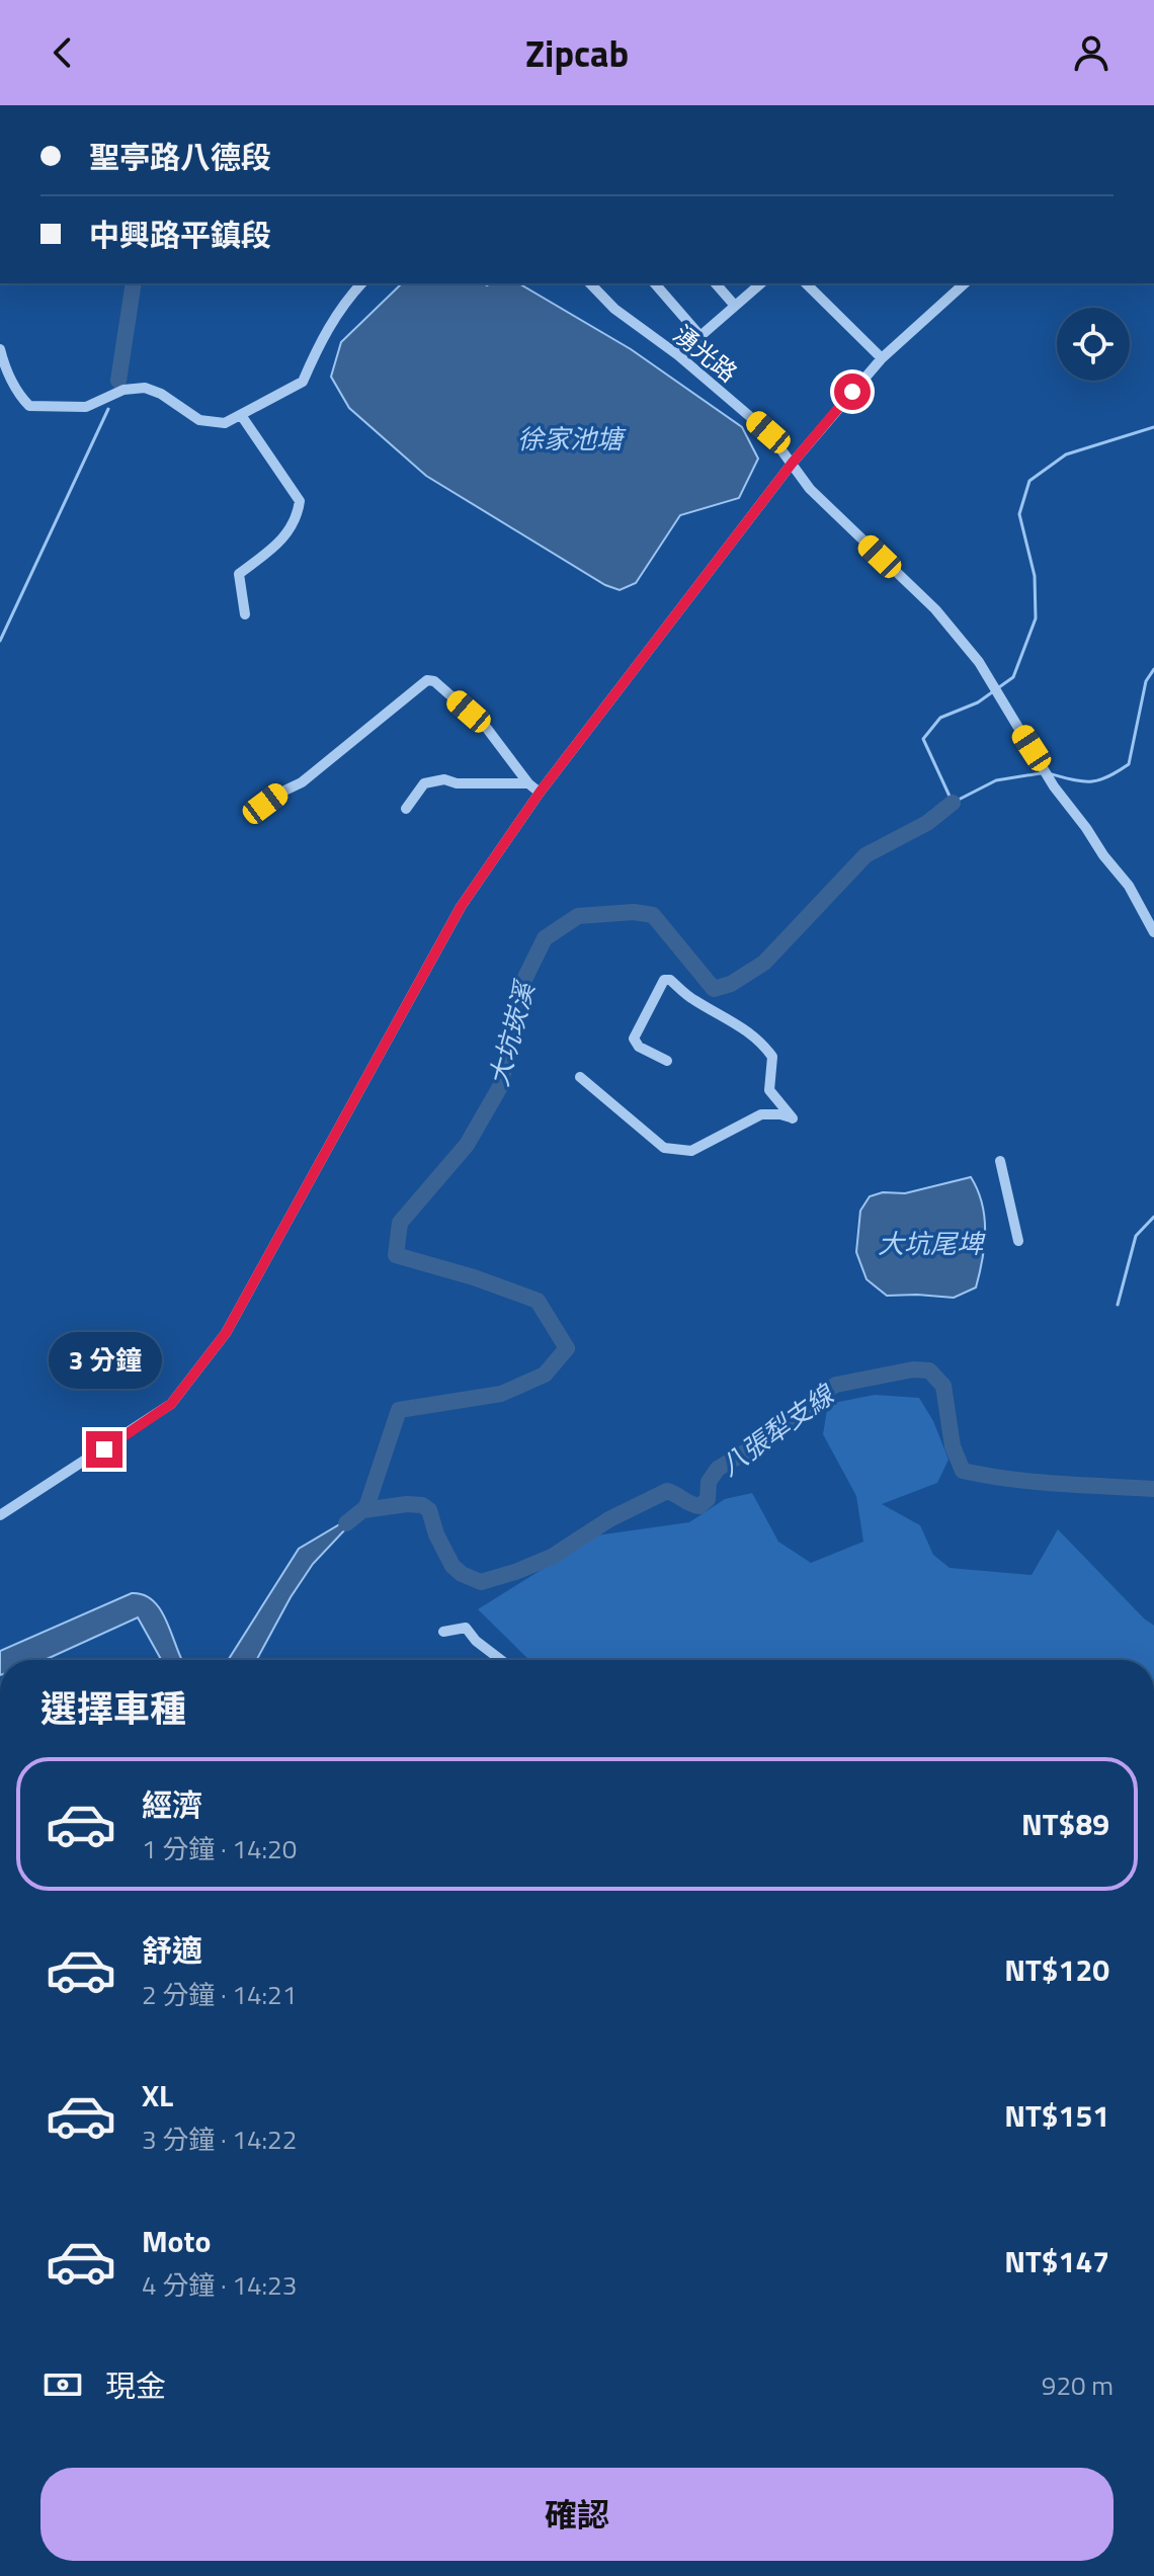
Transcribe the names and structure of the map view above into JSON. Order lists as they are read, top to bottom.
{
  "streets": {
    "street": ["湧光路"]
  },
  "water": [
    "徐家池塘",
    "大坑崁溪",
    "大坑尾埤",
    "八張犁支線"
  ],
  "page": {
    "header": "Zipcab",
    "banner": ["聖亭路八德段", "中興路平鎮段"],
    "bubble": "3 分鐘",
    "heading": "選擇車種",
    "list": [
      {
        "name": "經濟",
        "note": "1 分鐘 · 14:20",
        "value": "NT$89"
      },
      {
        "name": "舒適",
        "note": "2 分鐘 · 14:21",
        "value": "NT$120"
      },
      {
        "name": "XL",
        "note": "3 分鐘 · 14:22",
        "value": "NT$151"
      },
      {
        "name": "Moto",
        "note": "4 分鐘 · 14:23",
        "value": "NT$147"
      }
    ],
    "pay": ["現金", "920 m"],
    "buttons": "確認"
  }
}
